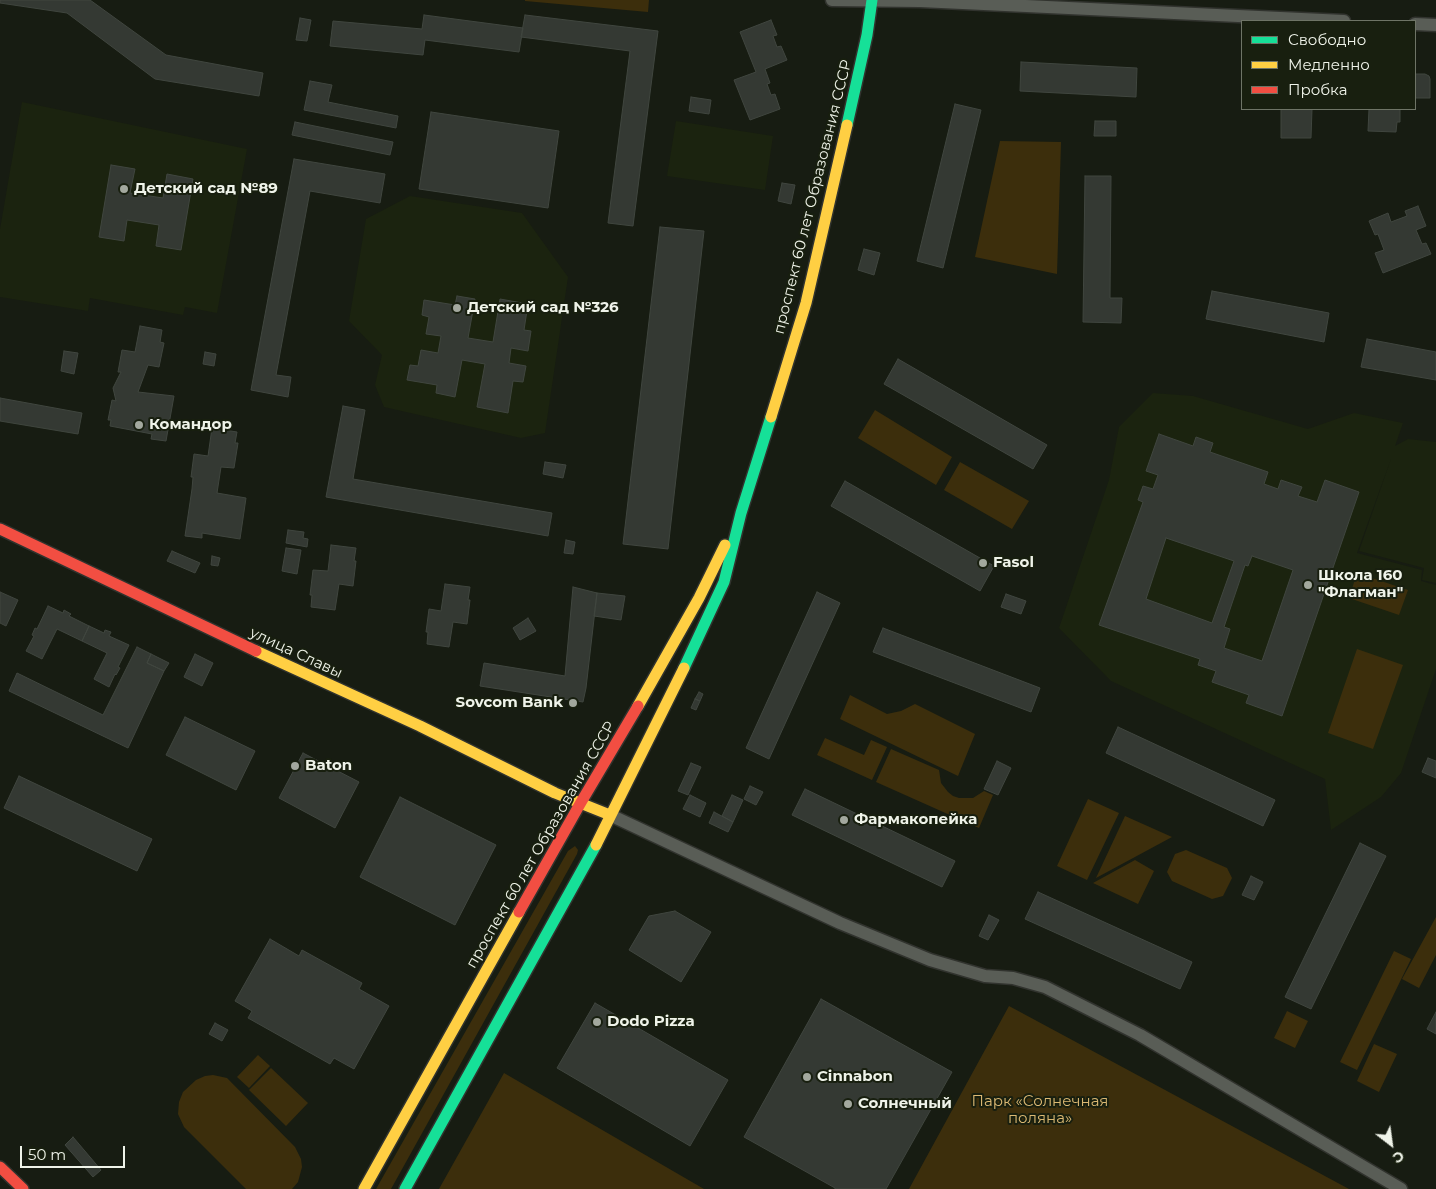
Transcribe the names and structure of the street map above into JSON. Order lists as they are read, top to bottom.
{
  "streets": {
    "main road": ["проспект 60 лет Образования СССР", "улица Славы"]
  },
  "crossings": [
    ["проспект 60 лет Образования СССР", "улица Славы"]
  ],
  "parks": ["Парк «Солнечная поляна»"],
  "places": [
    "Детский сад №89",
    "Детский сад №326",
    "Командор",
    "Fasol",
    "Школа 160 \"Флагман\"",
    "Sovcom Bank",
    "Baton",
    "Фармакопейка",
    "Dodo Pizza",
    "Cinnabon",
    "Солнечный"
  ],
  "legend": ["Свободно", "Медленно", "Пробка"],
  "scale_bar": "50 m",
  "north": "bottom right"
}
